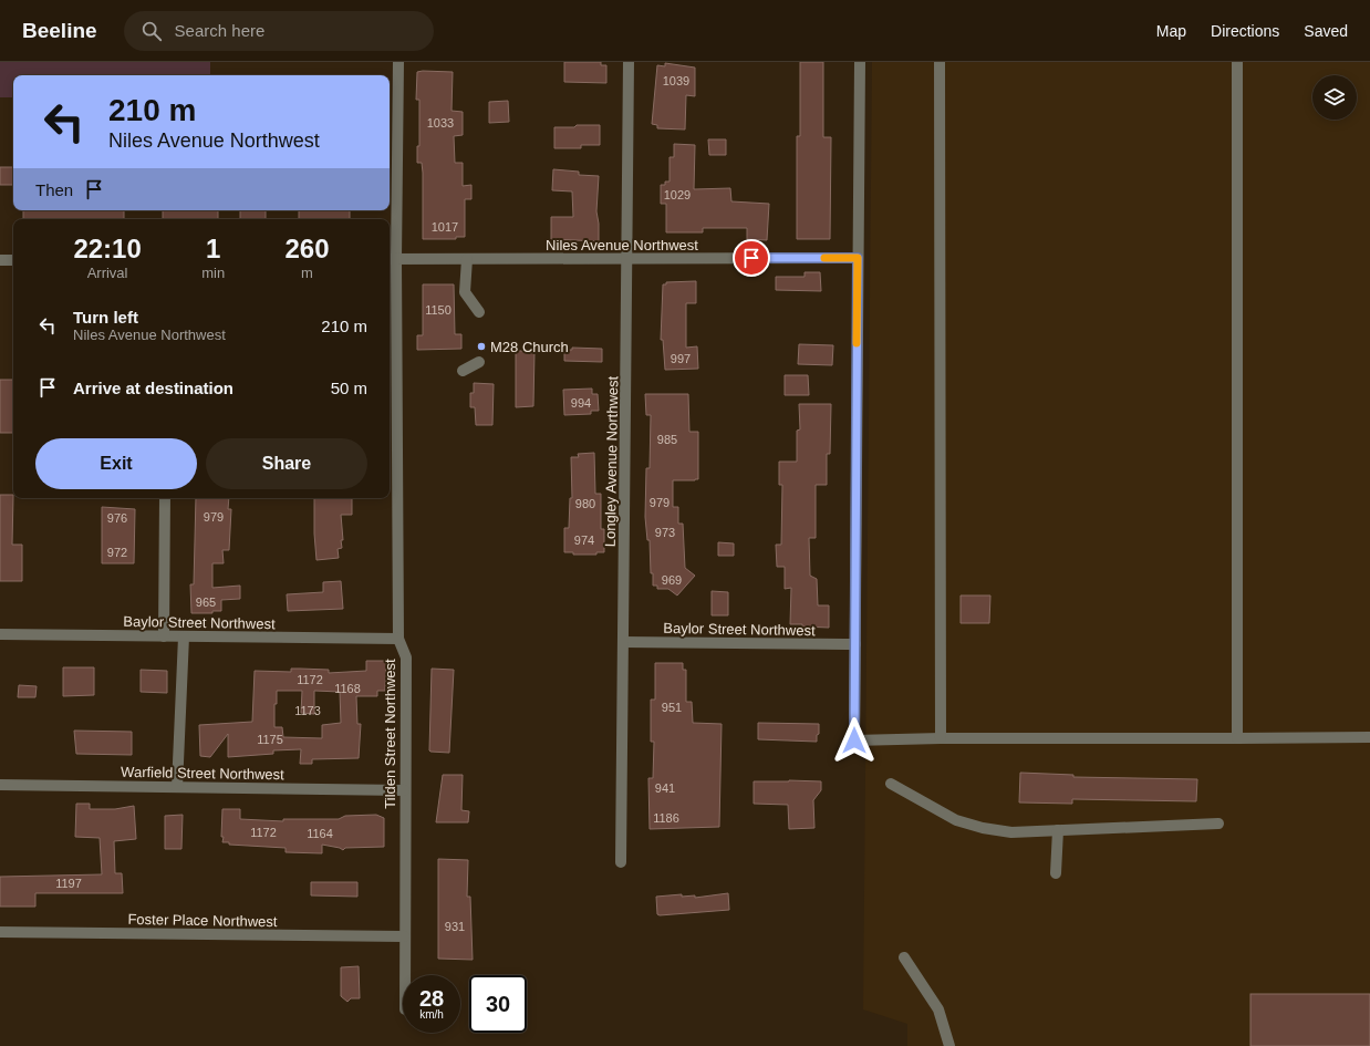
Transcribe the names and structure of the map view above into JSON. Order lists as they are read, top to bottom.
{
  "streets": {
    "street": [
      "Niles Avenue Northwest",
      "Longley Avenue Northwest",
      "Baylor Street Northwest",
      "Tilden Street Northwest",
      "Warfield Street Northwest",
      "Foster Place Northwest"
    ]
  },
  "crossings": [
    ["Niles Avenue Northwest", "Longley Avenue Northwest"],
    ["Niles Avenue Northwest", "Tilden Street Northwest"],
    ["Longley Avenue Northwest", "Baylor Street Northwest"],
    ["Baylor Street Northwest", "Tilden Street Northwest"],
    ["Tilden Street Northwest", "Warfield Street Northwest"],
    ["Tilden Street Northwest", "Foster Place Northwest"]
  ],
  "places": ["M28 Church"],
  "house_numbers": [
    "1039",
    "1033",
    "1029",
    "1017",
    "1150",
    "997",
    "994",
    "985",
    "979",
    "980",
    "979",
    "976",
    "973",
    "974",
    "972",
    "969",
    "965",
    "1172",
    "1168",
    "951",
    "1173",
    "1175",
    "941",
    "1186",
    "1172",
    "1164",
    "1197",
    "931"
  ],
  "page": {
    "header": "Beeline",
    "search": "Search here",
    "nav": ["Map", "Directions", "Saved"],
    "turn": ["210 m", "Niles Avenue Northwest"],
    "then": "Then",
    "eta": [
      "22:10",
      "Arrival",
      "1",
      "min",
      "260",
      "m"
    ],
    "list": [
      {
        "name": "Turn left",
        "note": "Niles Avenue Northwest",
        "value": "210 m"
      },
      {
        "name": "Arrive at destination",
        "value": "50 m"
      }
    ],
    "buttons": ["Exit", "Share"],
    "speed": "28 km/h",
    "limit": "30"
  }
}
